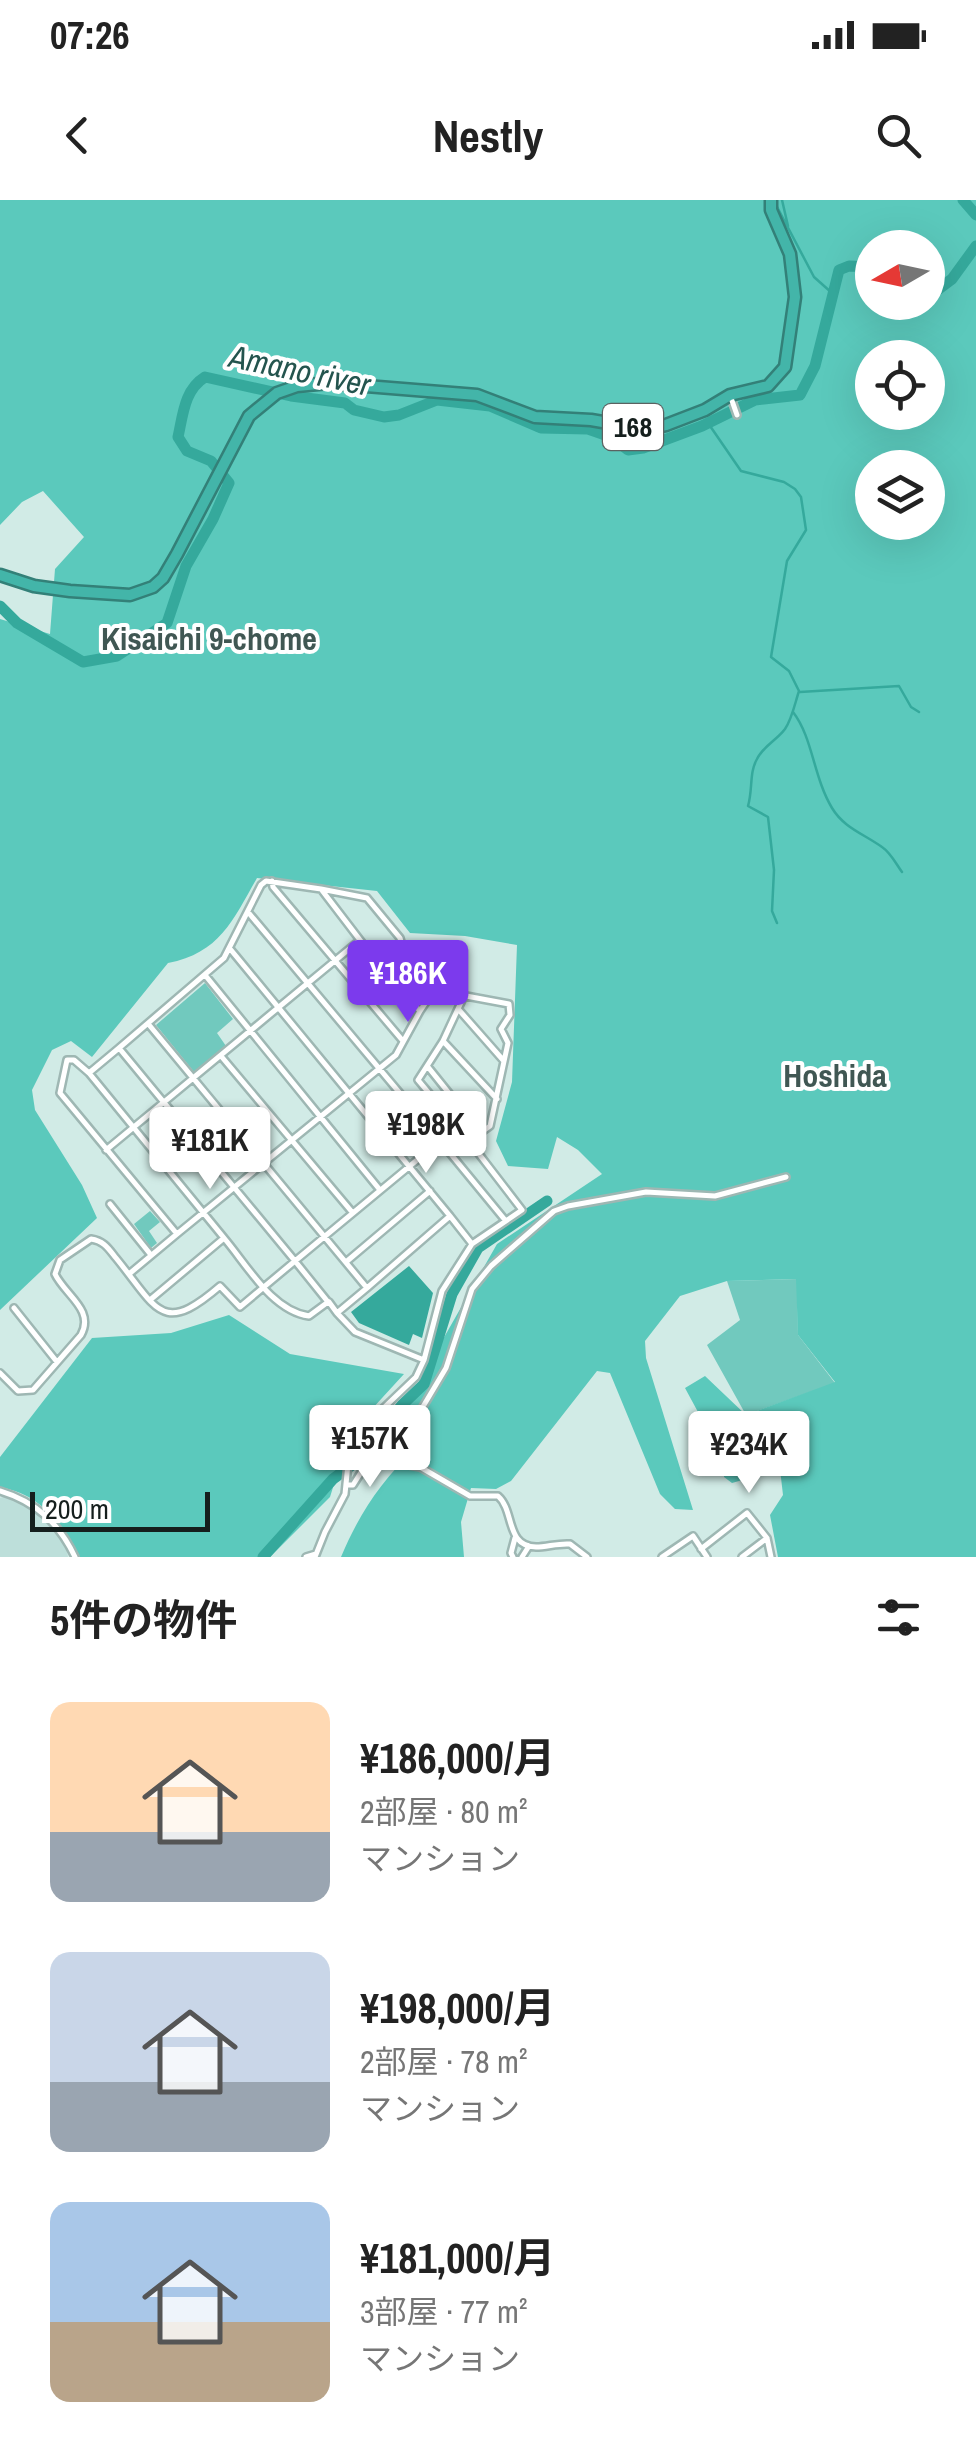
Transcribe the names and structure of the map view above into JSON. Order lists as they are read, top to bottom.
{
  "streets": {
    "highway": ["168"]
  },
  "districts": ["Kisaichi 9-chome", "Hoshida"],
  "water": ["Amano river"],
  "scale_bar": "200 m",
  "north": "left",
  "page": {
    "status": "07:26",
    "header": "Nestly",
    "price": [
      "¥186K",
      "¥198K",
      "¥181K",
      "¥157K",
      "¥234K"
    ],
    "scale": "200 m",
    "heading": "5件の物件",
    "list": [
      {
        "name": "¥186,000/月",
        "note": "2部屋 · 80 m² · マンション"
      },
      {
        "name": "¥198,000/月",
        "note": "2部屋 · 78 m² · マンション"
      },
      {
        "name": "¥181,000/月",
        "note": "3部屋 · 77 m² · マンション"
      }
    ]
  }
}
